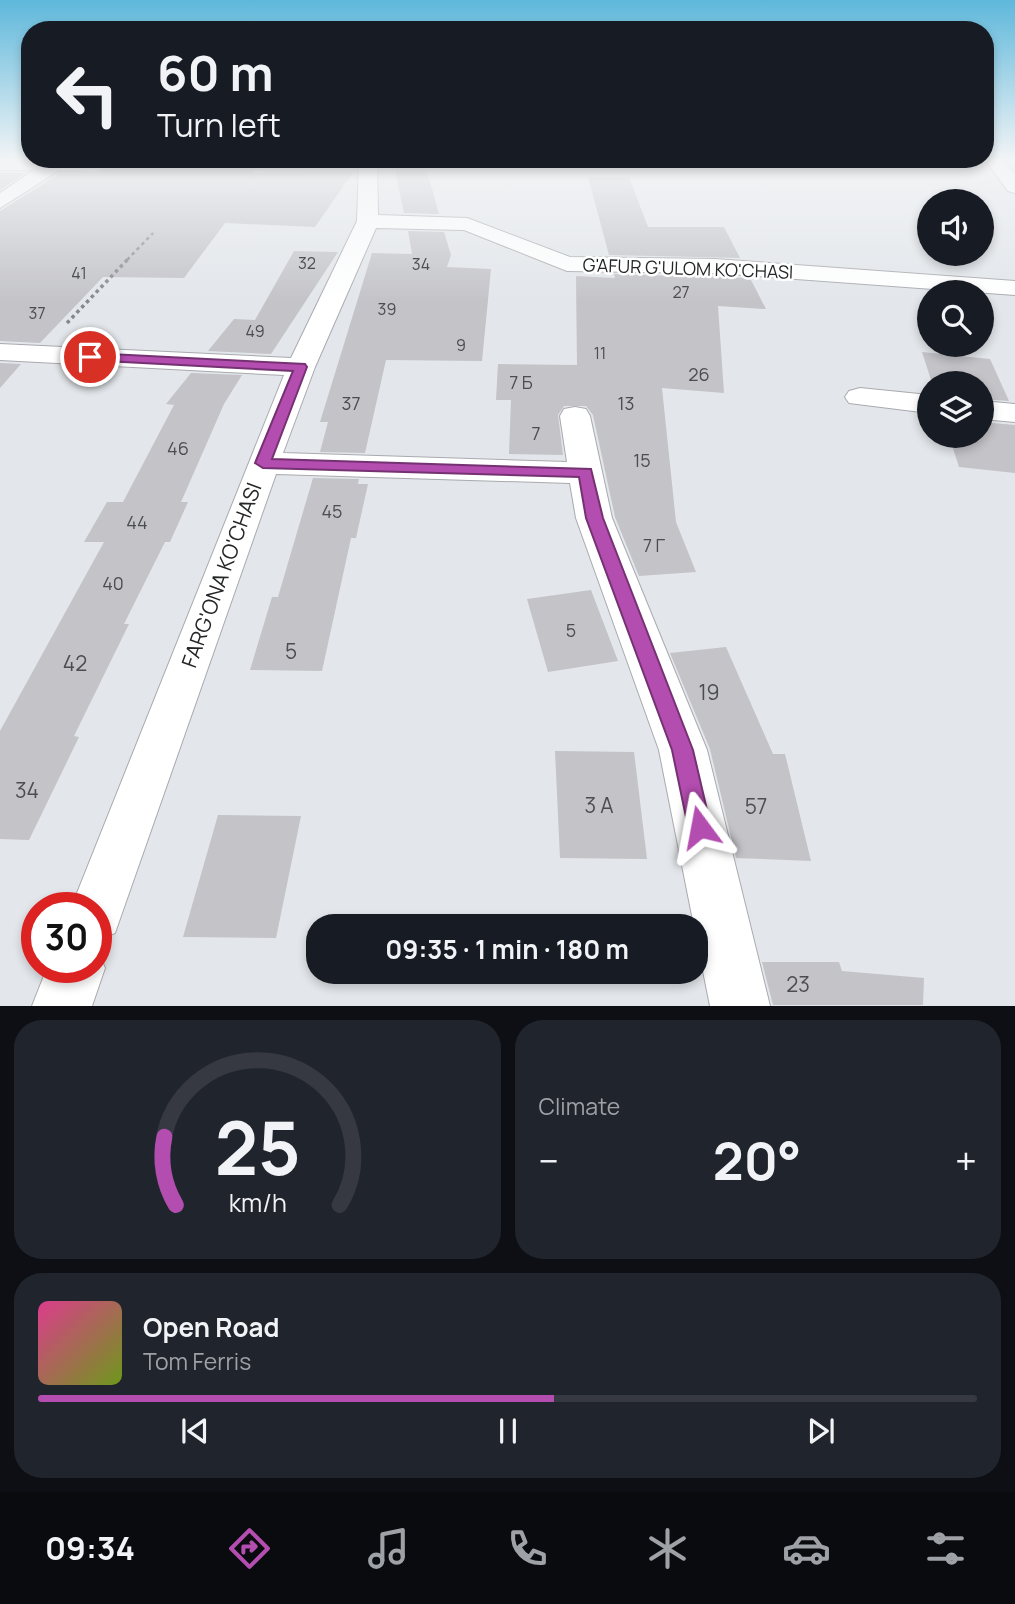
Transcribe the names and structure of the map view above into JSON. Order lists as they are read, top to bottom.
{
  "streets": {
    "street": ["G'AFUR G'ULOM KO'CHASI", "FARG'ONA KO'CHASI"]
  },
  "crossings": [
    ["G'AFUR G'ULOM KO'CHASI", "FARG'ONA KO'CHASI"]
  ],
  "house_numbers": [
    "32",
    "34",
    "41",
    "27",
    "39",
    "37",
    "49",
    "9",
    "11",
    "26",
    "7 Б",
    "37",
    "13",
    "7",
    "46",
    "15",
    "45",
    "44",
    "7 Г",
    "40",
    "5",
    "5",
    "42",
    "19",
    "34",
    "3 А",
    "57",
    "23"
  ],
  "page": {
    "turn": ["60 m", "Turn left"],
    "limit": "30",
    "trip": "09:35 · 1 min · 180 m",
    "tile": "Climate",
    "heat": ["−", "20°", "+"],
    "song": ["Open Road", "Tom Ferris"],
    "tabs": "09:34",
    "gauge": ["25", "km/h"]
  }
}
